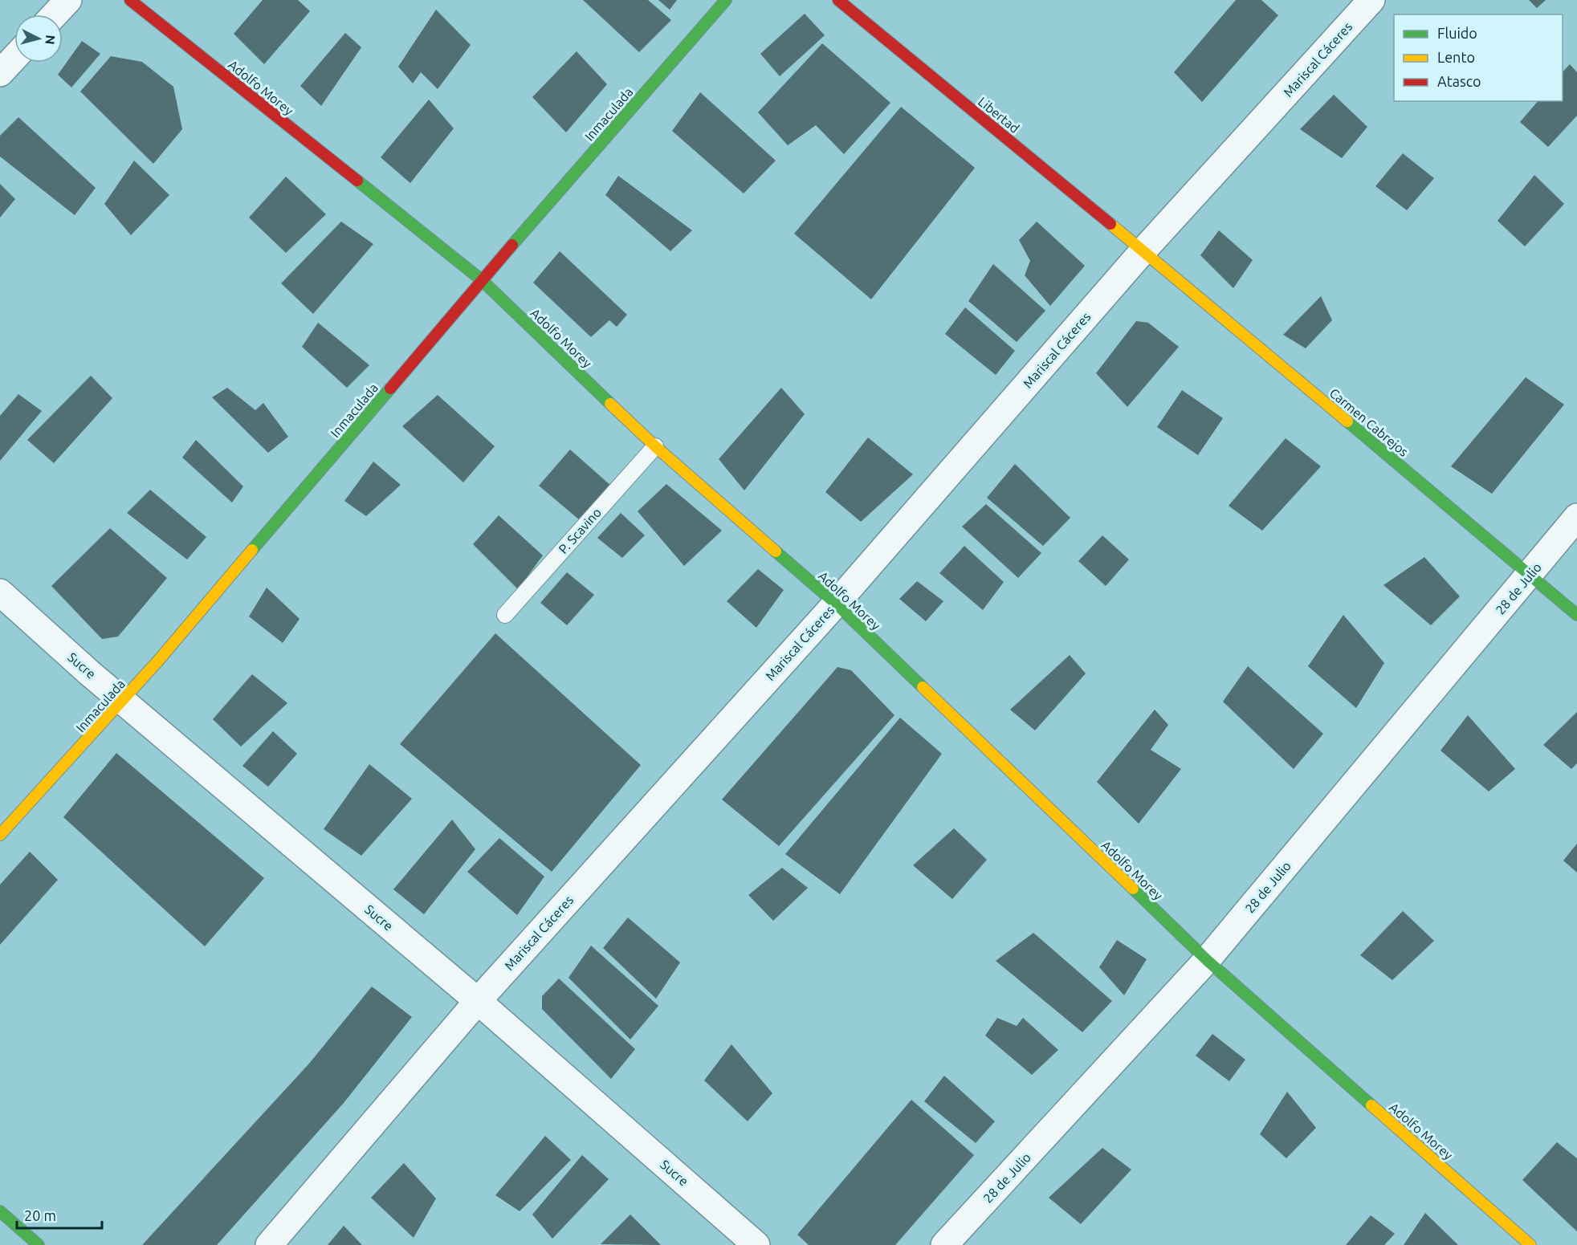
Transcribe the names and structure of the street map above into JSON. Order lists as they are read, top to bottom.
{
  "streets": {
    "street": [
      "Mariscal Cáceres",
      "Adolfo Morey",
      "Inmaculada",
      "Libertad",
      "Carmen Cabrejos",
      "28 de Julio",
      "Sucre"
    ],
    "lane": ["P. Scavino"]
  },
  "crossings": [
    ["Mariscal Cáceres", "Adolfo Morey"],
    ["Mariscal Cáceres", "Libertad"],
    ["Mariscal Cáceres", "Carmen Cabrejos"],
    ["Mariscal Cáceres", "Sucre"],
    ["Adolfo Morey", "Inmaculada"],
    ["Adolfo Morey", "P. Scavino"],
    ["Adolfo Morey", "28 de Julio"],
    ["Inmaculada", "Sucre"],
    ["Libertad", "Carmen Cabrejos"],
    ["Carmen Cabrejos", "28 de Julio"]
  ],
  "legend": ["Fluido", "Lento", "Atasco"],
  "scale_bar": "20 m",
  "north": "right"
}
